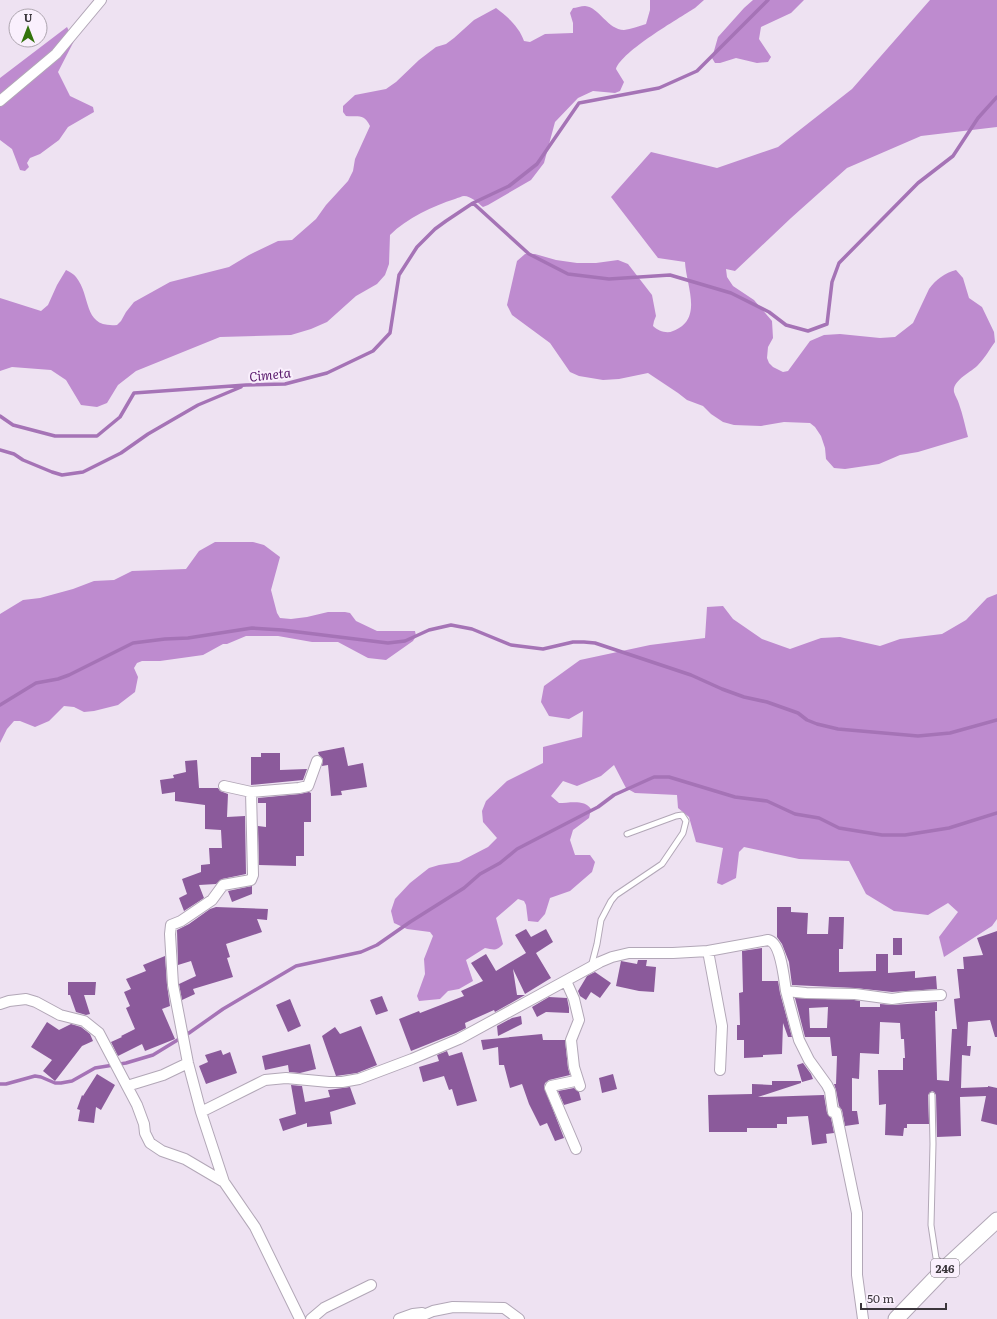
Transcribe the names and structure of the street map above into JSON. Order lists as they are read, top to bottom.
{
  "streets": {
    "main road": ["246"]
  },
  "water": ["Cimeta"],
  "scale_bar": "50 m",
  "north": "top"
}
